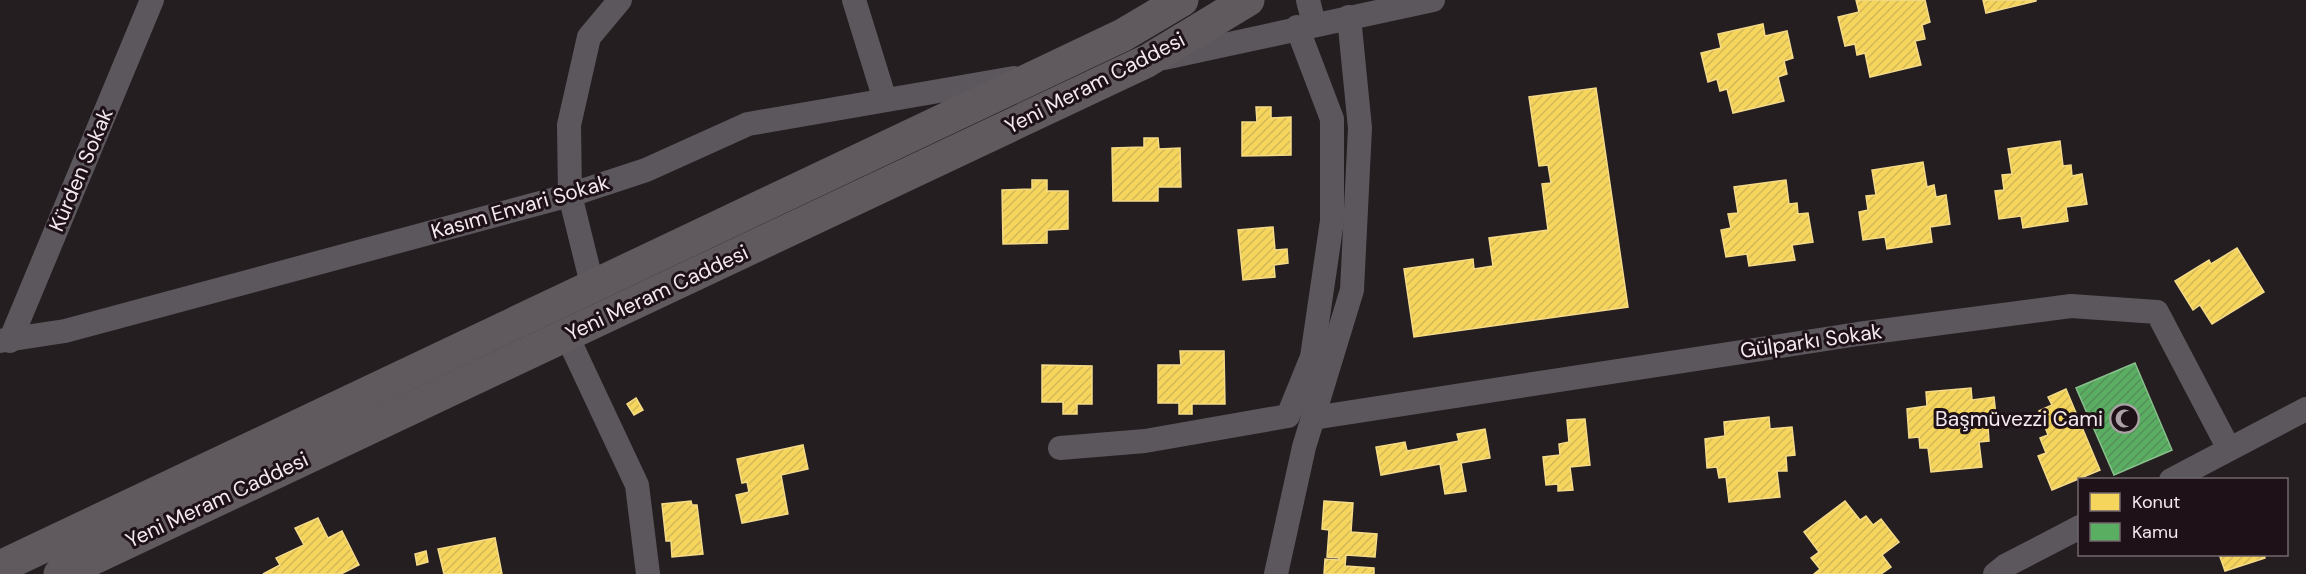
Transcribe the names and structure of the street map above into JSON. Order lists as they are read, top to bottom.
{
  "streets": {
    "main road": ["Yeni Meram Caddesi"],
    "street": ["Kürden Sokak", "Kasım Envari Sokak", "Gülparkı Sokak"]
  },
  "crossings": [
    ["Yeni Meram Caddesi", "Kasım Envari Sokak"],
    ["Kürden Sokak", "Kasım Envari Sokak"]
  ],
  "places": {
    "mosque": ["Başmüvezzi Cami"]
  },
  "legend": ["Konut", "Kamu"]
}
